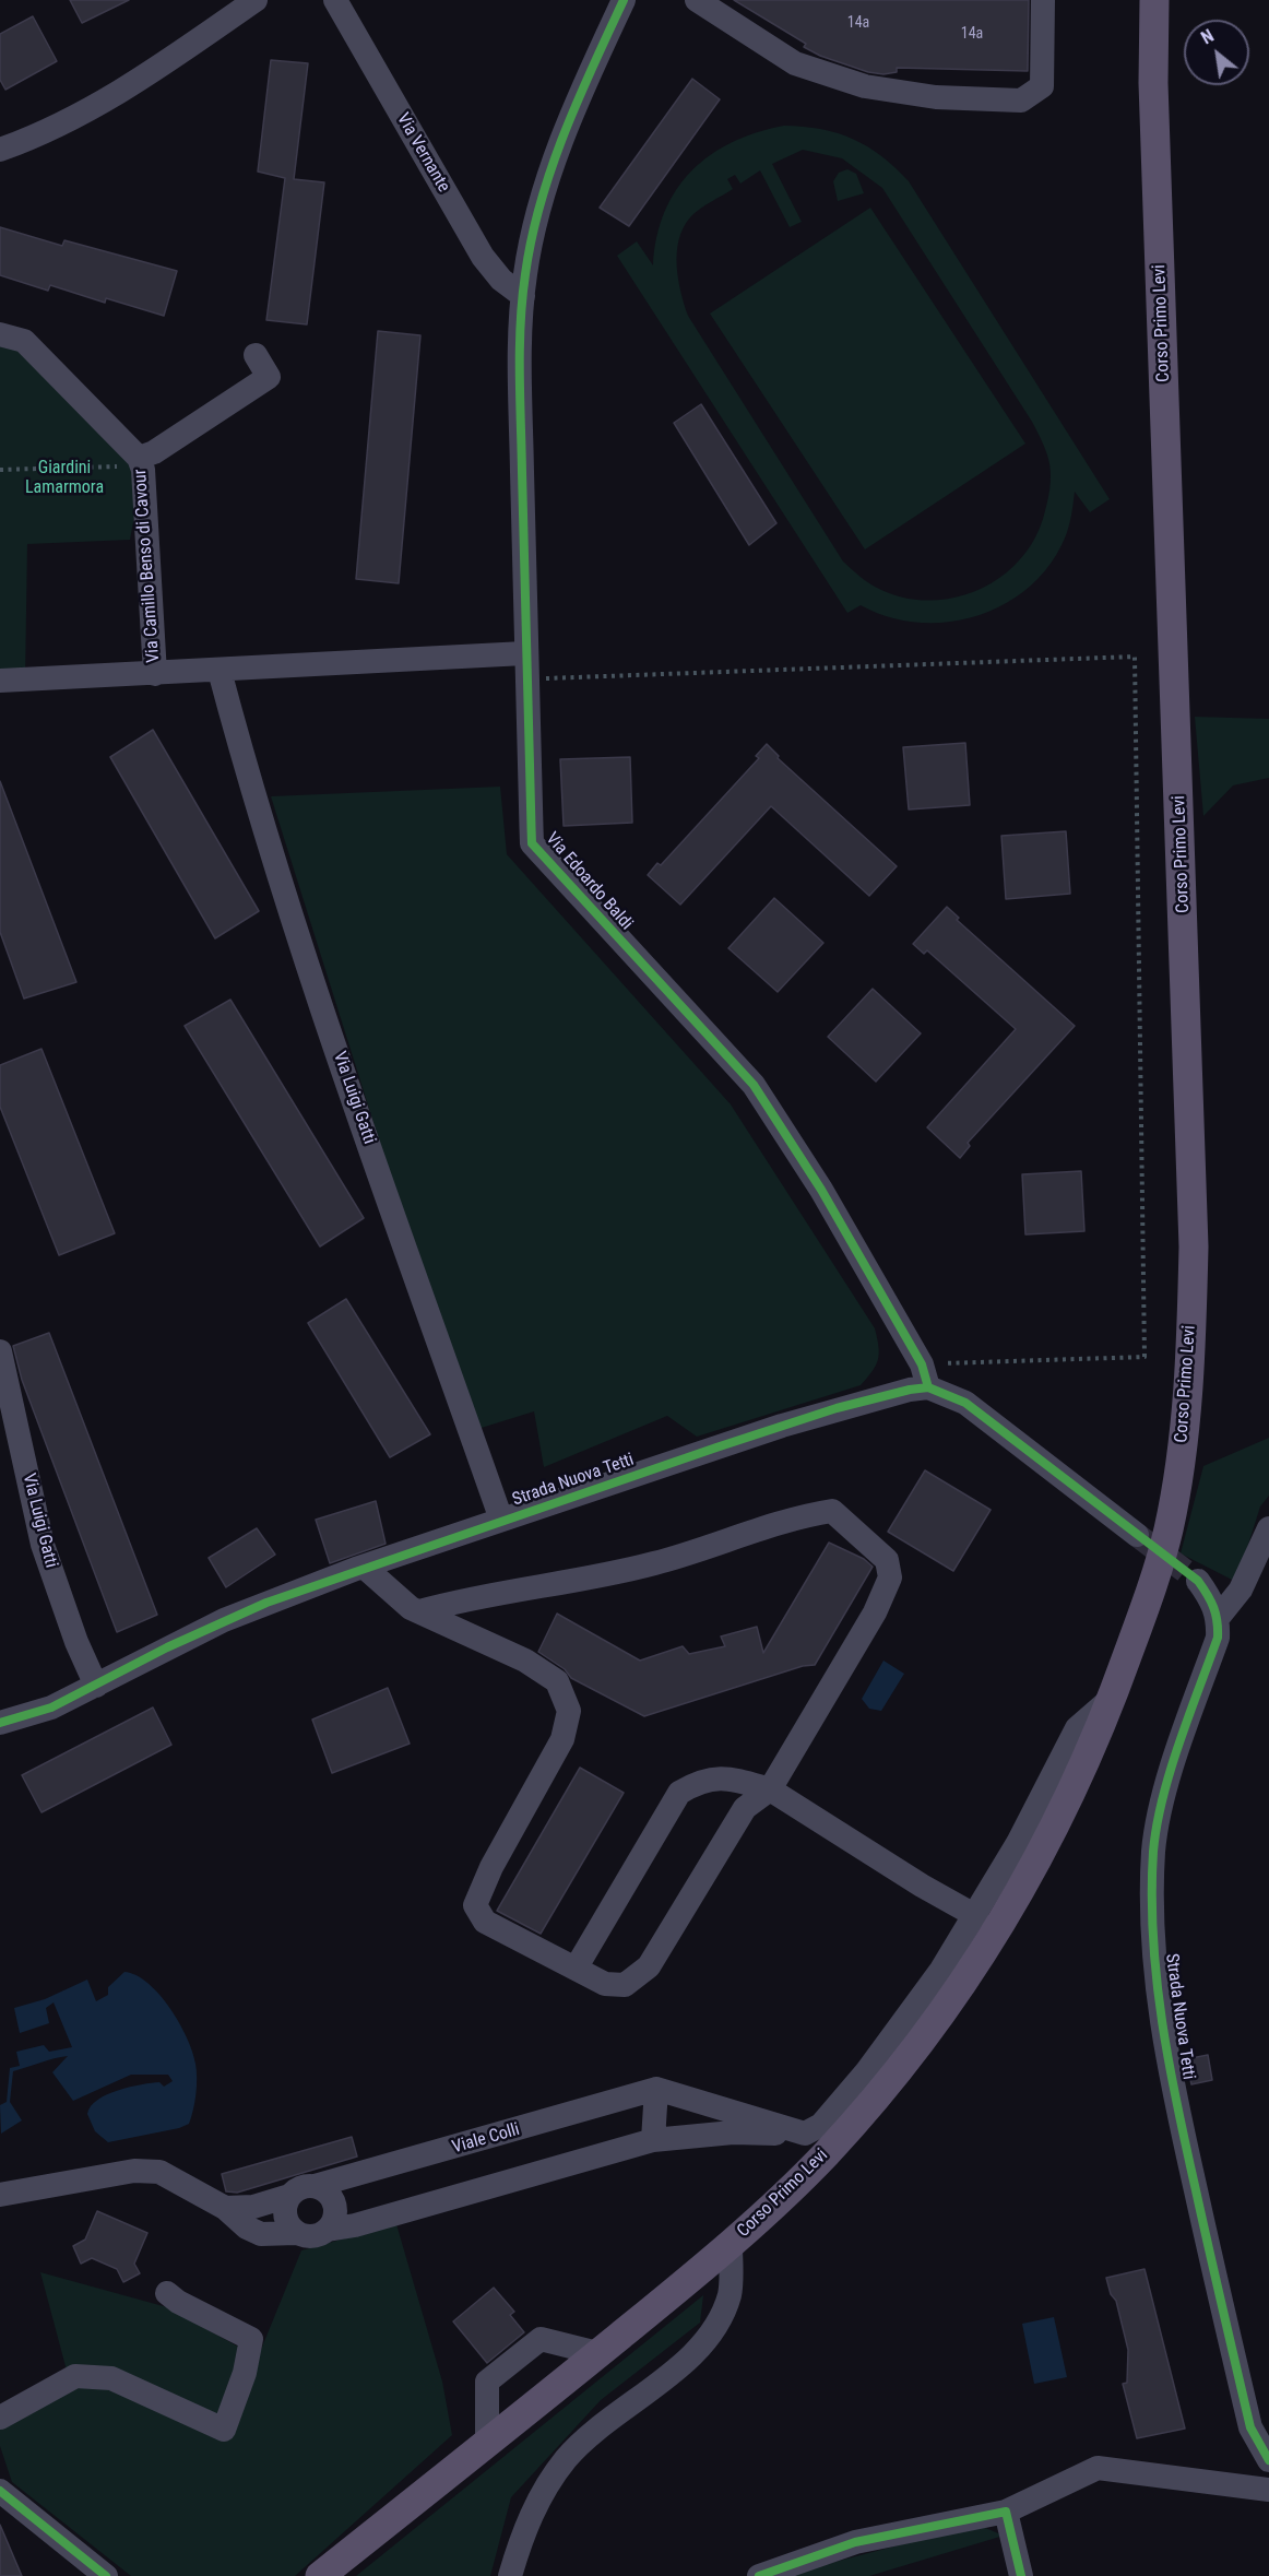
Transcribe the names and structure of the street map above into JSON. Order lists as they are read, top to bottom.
{
  "streets": {
    "main road": ["Corso Primo Levi"],
    "street": [
      "Via Vernante",
      "Via Camillo Benso di Cavour",
      "Via Edoardo Baldi",
      "Via Luigi Gatti",
      "Strada Nuova Tetti",
      "Viale Colli"
    ]
  },
  "crossings": [
    ["Via Vernante", "Via Edoardo Baldi"],
    ["Via Edoardo Baldi", "Strada Nuova Tetti"],
    ["Via Luigi Gatti", "Strada Nuova Tetti"]
  ],
  "parks": ["Giardini Lamarmora"],
  "house_numbers": ["14a", "14a"],
  "north": "top left"
}
